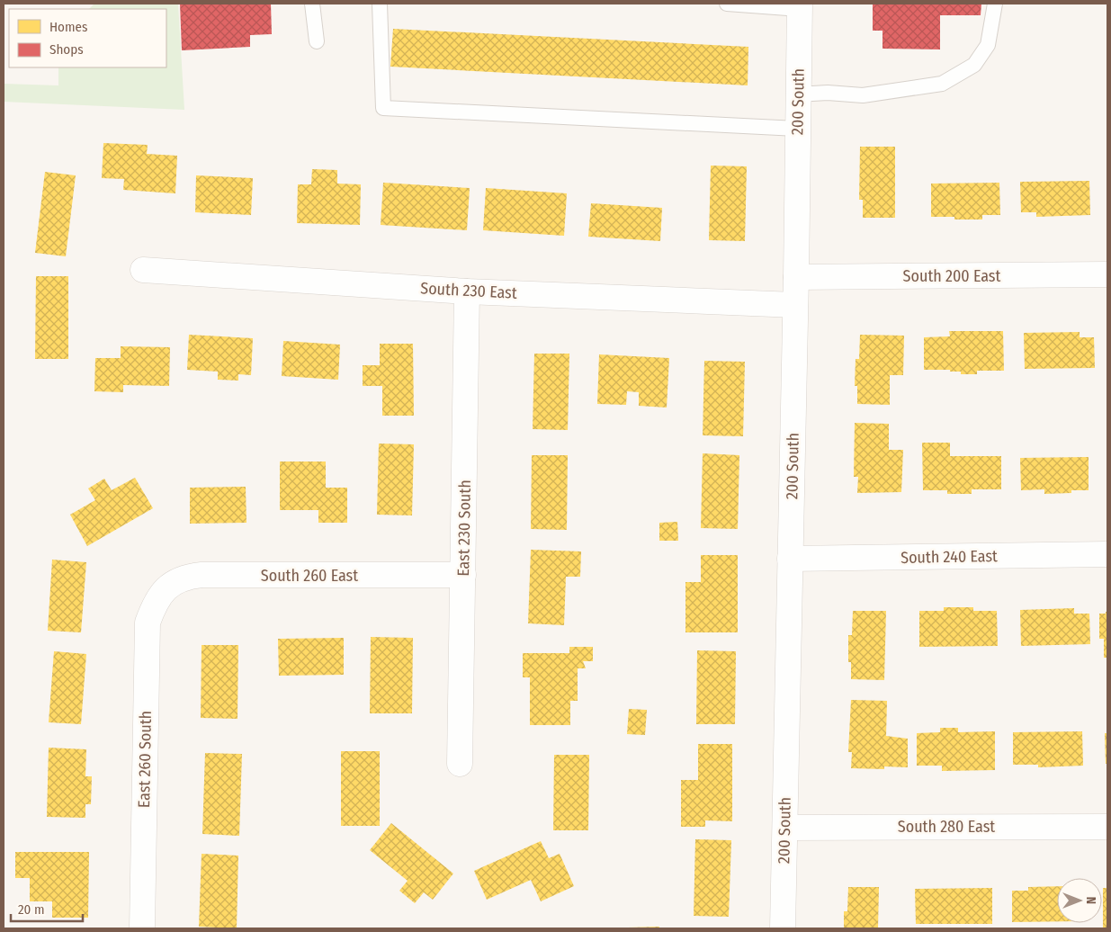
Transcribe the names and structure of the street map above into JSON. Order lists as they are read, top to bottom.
{
  "streets": {
    "street": [
      "200 South",
      "South 200 East",
      "South 230 East",
      "East 230 South",
      "South 240 East",
      "South 260 East",
      "East 260 South",
      "South 280 East"
    ]
  },
  "crossings": [
    ["200 South", "South 200 East"],
    ["200 South", "South 230 East"],
    ["200 South", "South 240 East"],
    ["200 South", "South 280 East"],
    ["South 230 East", "East 230 South"],
    ["East 230 South", "South 260 East"],
    ["South 260 East", "East 260 South"]
  ],
  "legend": ["Homes", "Shops"],
  "scale_bar": "20 m",
  "north": "right"
}
